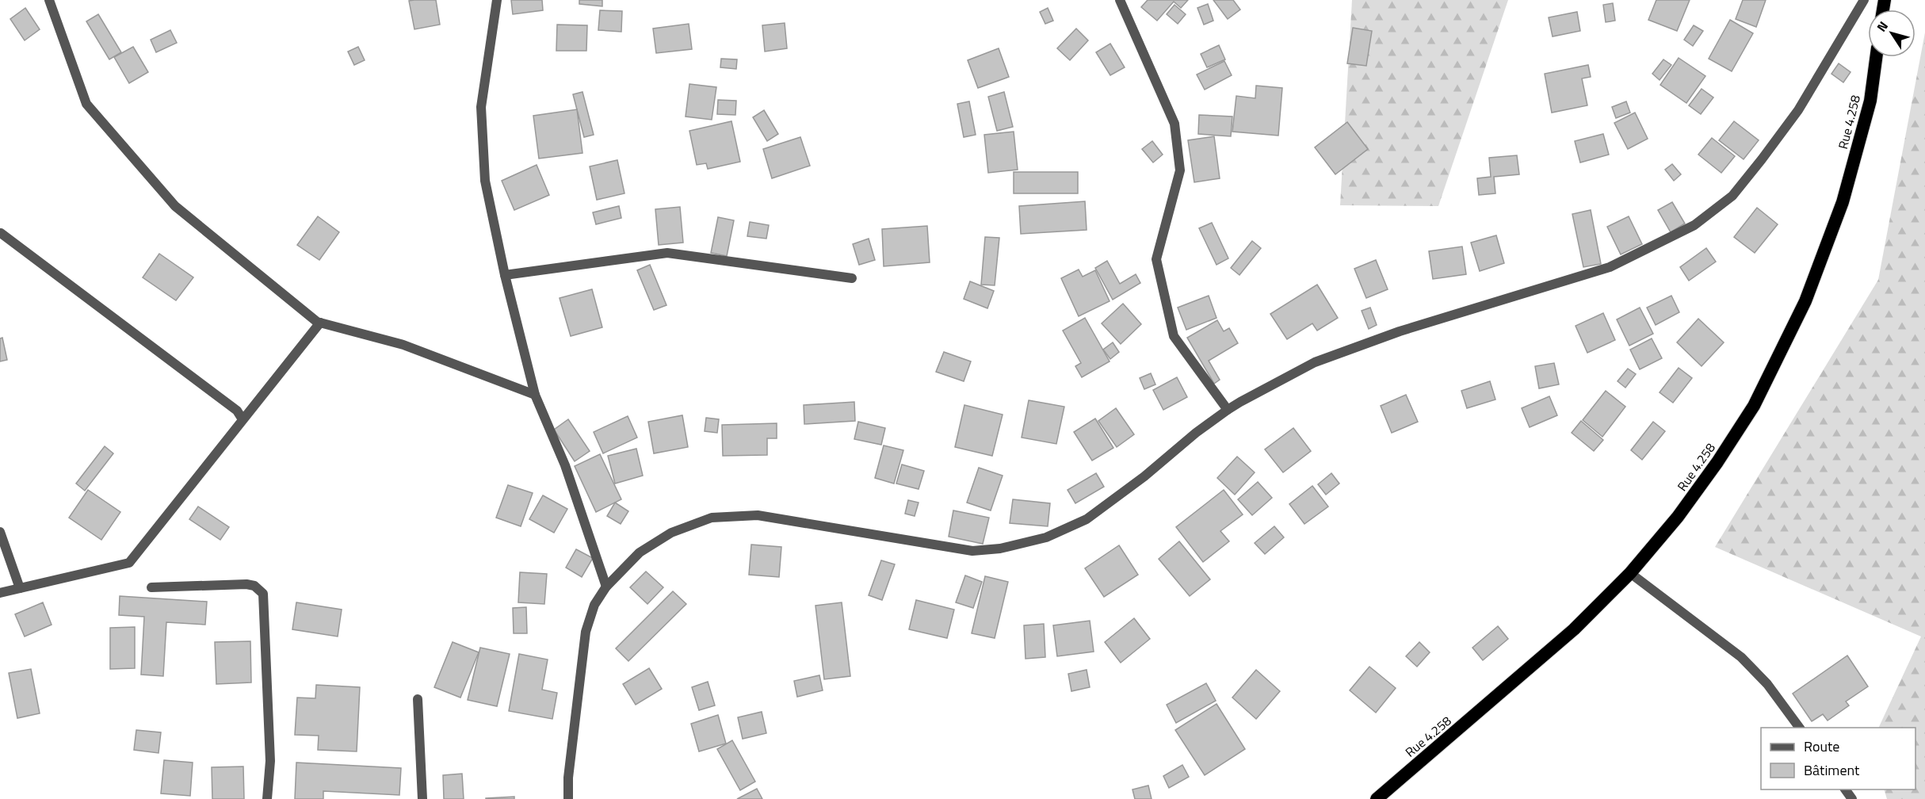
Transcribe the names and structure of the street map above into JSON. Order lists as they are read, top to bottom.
{
  "streets": {
    "highway": ["Rue 4.258"]
  },
  "legend": ["Route", "Bâtiment"],
  "north": "top left"
}
